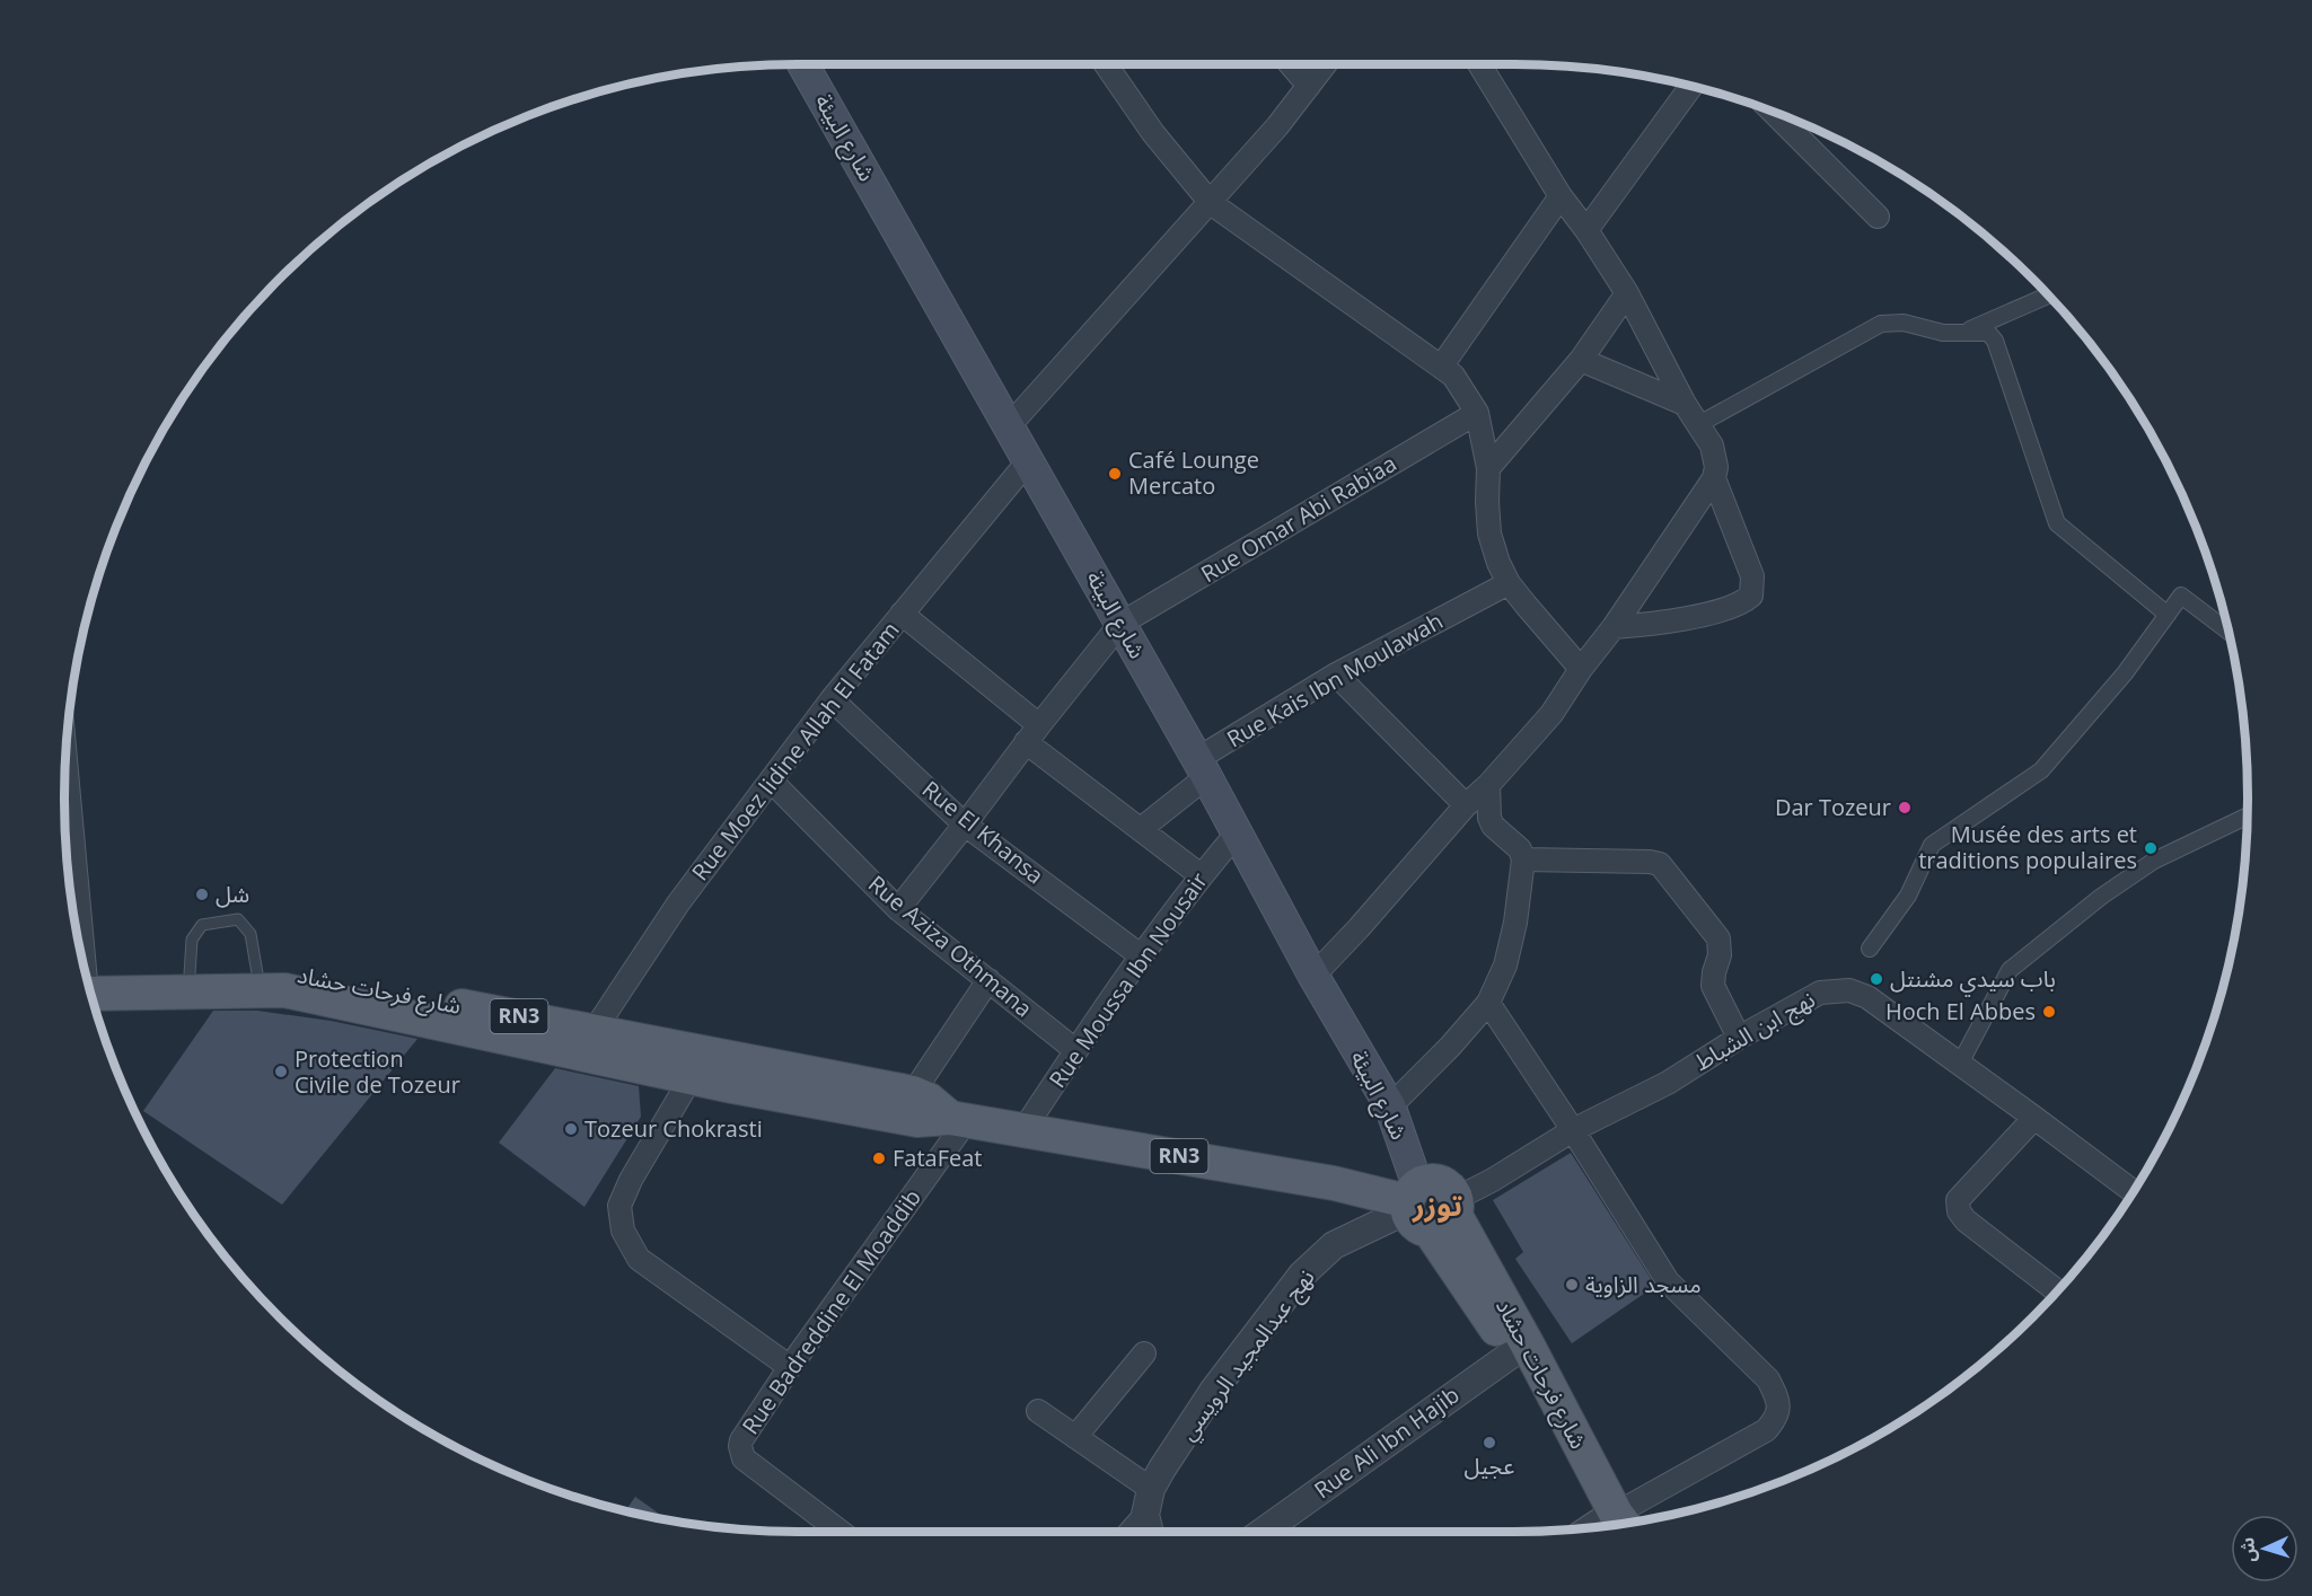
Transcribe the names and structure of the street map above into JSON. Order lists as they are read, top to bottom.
{
  "streets": {
    "main road": ["شارع البيئة", "شارع فرحات حشاد", "RN3"],
    "street": [
      "Rue Omar Abi Rabiaa",
      "Rue Kais Ibn Moulawah",
      "Rue Moez lidine Allah El Fatam",
      "Rue El Khansa",
      "Rue Aziza Othmana",
      "Rue Moussa Ibn Nousair",
      "نهج ابن الشباط",
      "Rue Badreddine El Moaddib",
      "نهج عبدالمجيد الرويسي",
      "Rue Ali Ibn Hajib"
    ]
  },
  "crossings": [
    ["شارع البيئة", "Rue Omar Abi Rabiaa"],
    ["شارع البيئة", "Rue Kais Ibn Moulawah"],
    ["شارع البيئة", "Rue Moez lidine Allah El Fatam"],
    ["شارع البيئة", "Rue Moussa Ibn Nousair"],
    ["شارع البيئة", "شارع فرحات حشاد"],
    ["شارع البيئة", "نهج ابن الشباط"],
    ["شارع البيئة", "نهج عبدالمجيد الرويسي"],
    ["Rue Moez lidine Allah El Fatam", "Rue El Khansa"],
    ["Rue Moez lidine Allah El Fatam", "Rue Aziza Othmana"],
    ["Rue Moez lidine Allah El Fatam", "شارع فرحات حشاد"],
    ["Rue El Khansa", "Rue Moussa Ibn Nousair"],
    ["Rue Aziza Othmana", "Rue Moussa Ibn Nousair"],
    ["Rue Moussa Ibn Nousair", "شارع فرحات حشاد"],
    ["شارع فرحات حشاد", "نهج ابن الشباط"],
    ["شارع فرحات حشاد", "Rue Badreddine El Moaddib"],
    ["شارع فرحات حشاد", "نهج عبدالمجيد الرويسي"],
    ["شارع فرحات حشاد", "Rue Ali Ibn Hajib"],
    ["نهج ابن الشباط", "نهج عبدالمجيد الرويسي"]
  ],
  "districts": ["توزر"],
  "places": [
    "Café Lounge Mercato",
    "Dar Tozeur",
    "Musée des arts et traditions populaires",
    "شل",
    "باب سيدي مشنتل",
    "Hoch El Abbes",
    "Protection Civile de Tozeur",
    "Tozeur Chokrasti",
    "FataFeat",
    "مسجد الزاوية",
    "عجيل"
  ],
  "north": "left"
}
